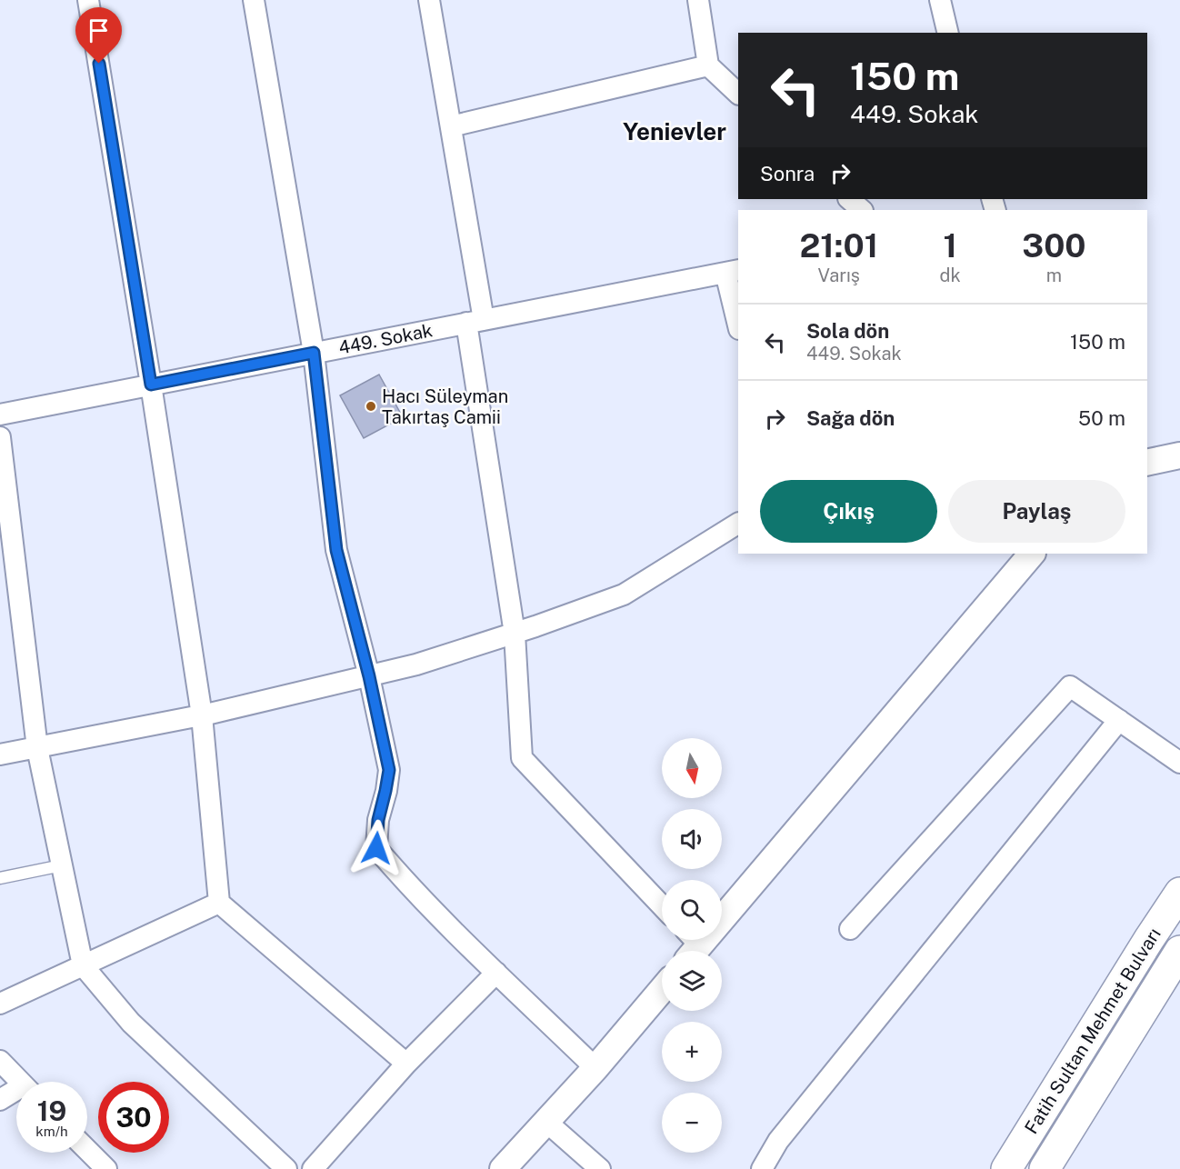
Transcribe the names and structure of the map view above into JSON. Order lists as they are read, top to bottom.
{
  "streets": {
    "main road": ["Fatih Sultan Mehmet Bulvarı"],
    "street": ["449. Sokak"]
  },
  "districts": ["Yenievler"],
  "places": ["Hacı Süleyman Takırtaş Camii"],
  "north": "bottom",
  "page": {
    "turn": ["150 m", "449. Sokak"],
    "then": "Sonra",
    "eta": [
      "21:01",
      "Varış",
      "1",
      "dk",
      "300",
      "m"
    ],
    "list": [
      {
        "name": "Sola dön",
        "note": "449. Sokak",
        "value": "150 m"
      },
      {
        "name": "Sağa dön",
        "value": "50 m"
      }
    ],
    "buttons": ["Çıkış", "Paylaş"],
    "map_buttons": ["+", "−"],
    "speed": "19 km/h",
    "limit": "30"
  }
}
